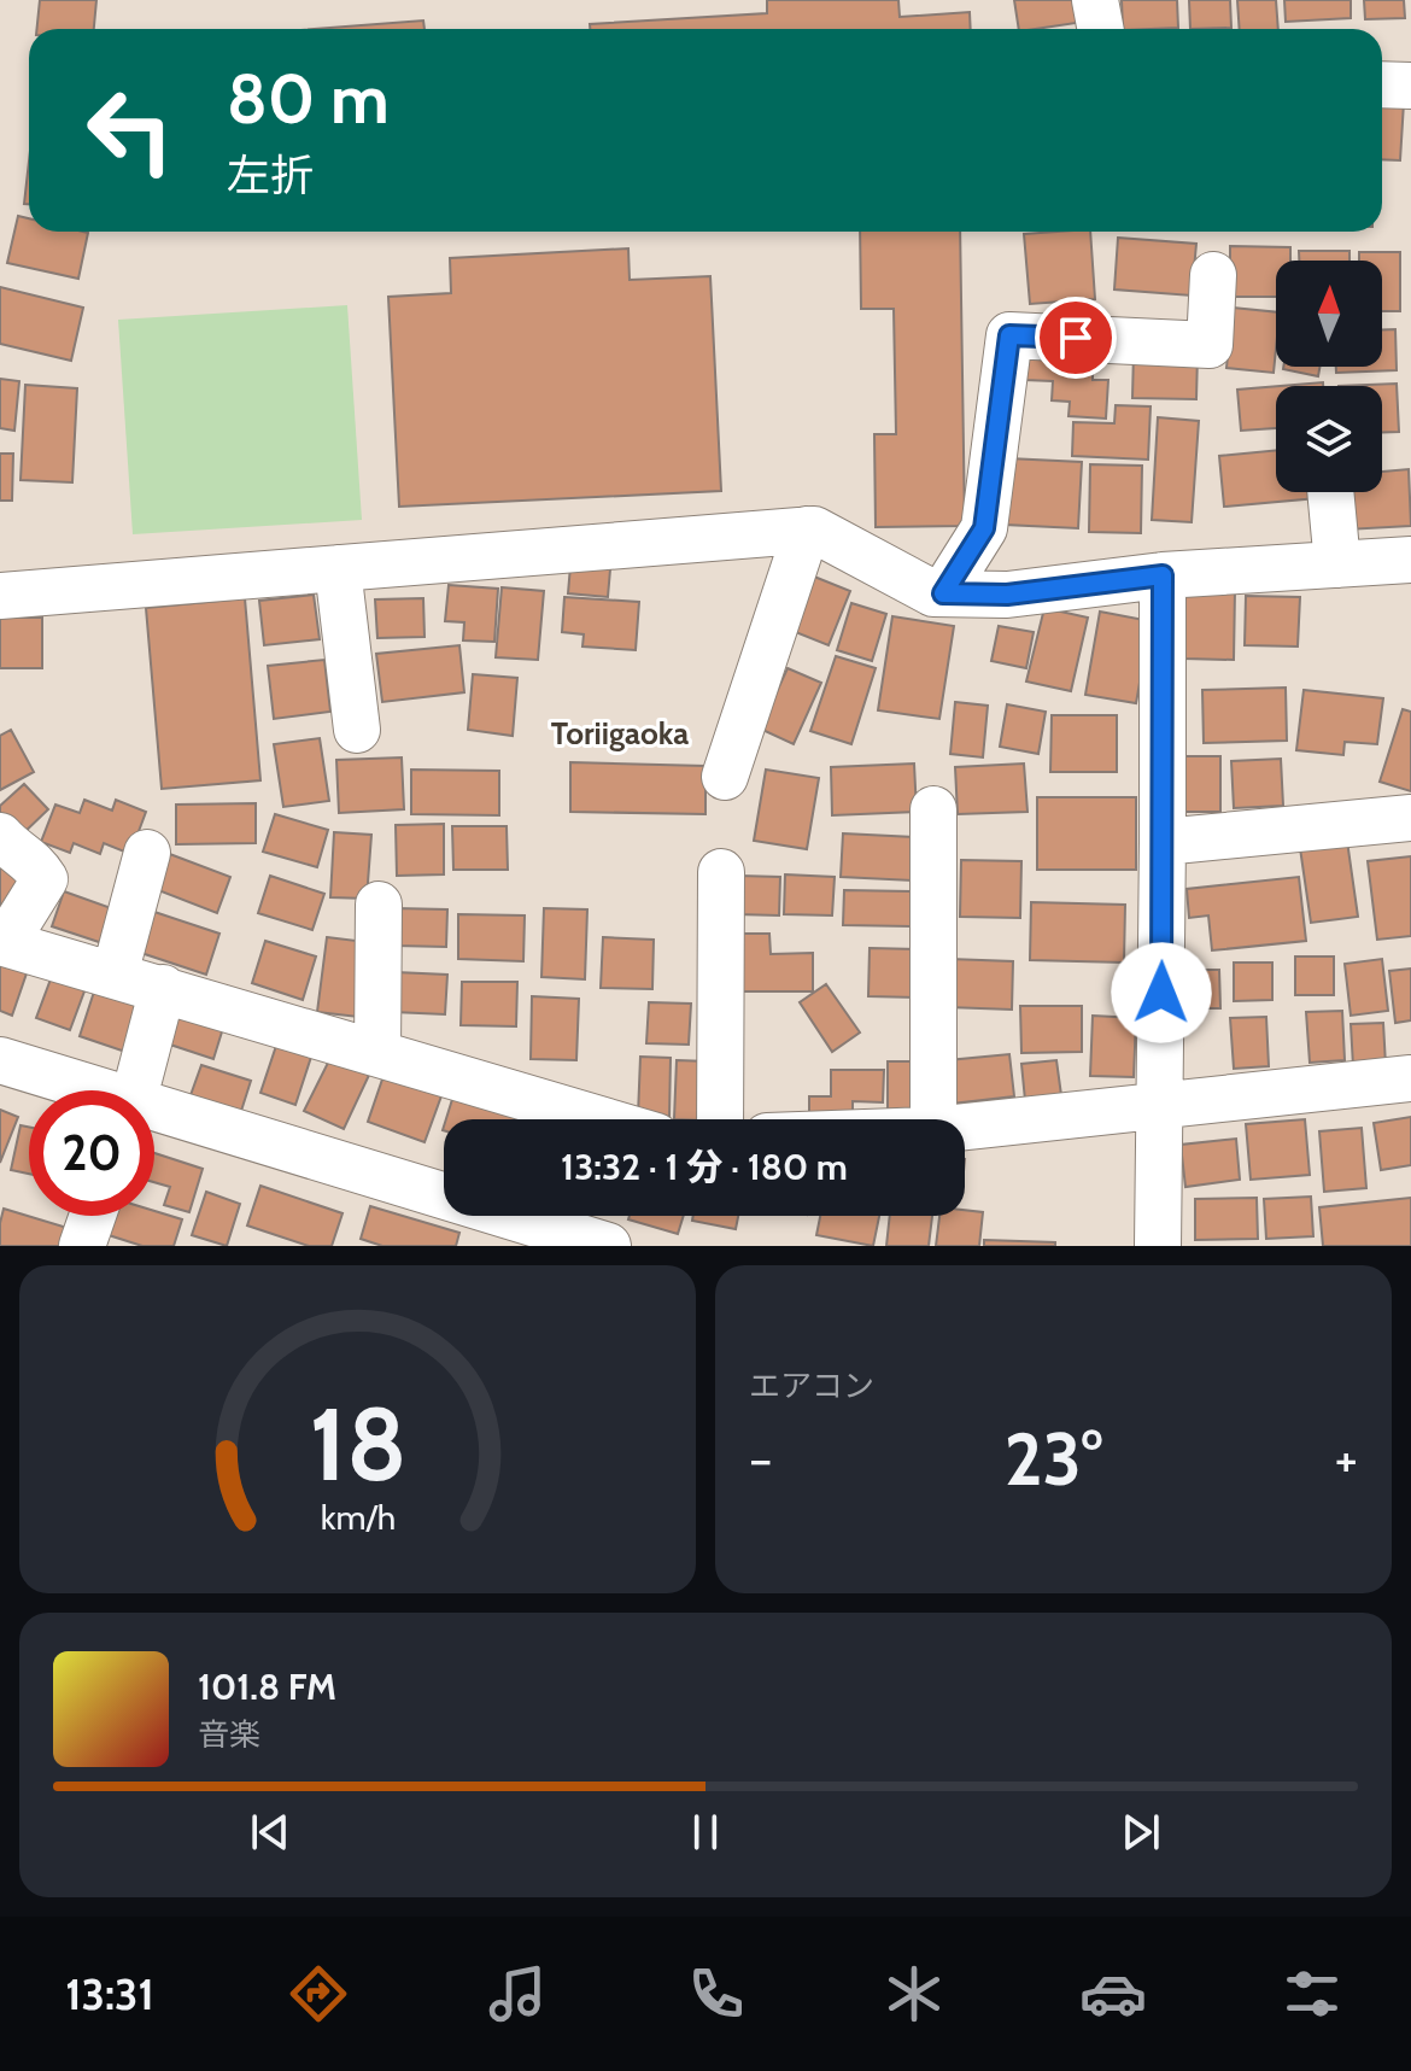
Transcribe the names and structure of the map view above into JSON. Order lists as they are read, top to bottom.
{
  "districts": ["Toriigaoka"],
  "north": "top",
  "page": {
    "turn": ["80 m", "左折"],
    "limit": "20",
    "trip": "13:32 · 1 分 · 180 m",
    "tile": "エアコン",
    "heat": ["−", "23°", "+"],
    "song": ["101.8 FM", "音楽"],
    "tabs": "13:31",
    "gauge": ["18", "km/h"]
  }
}
